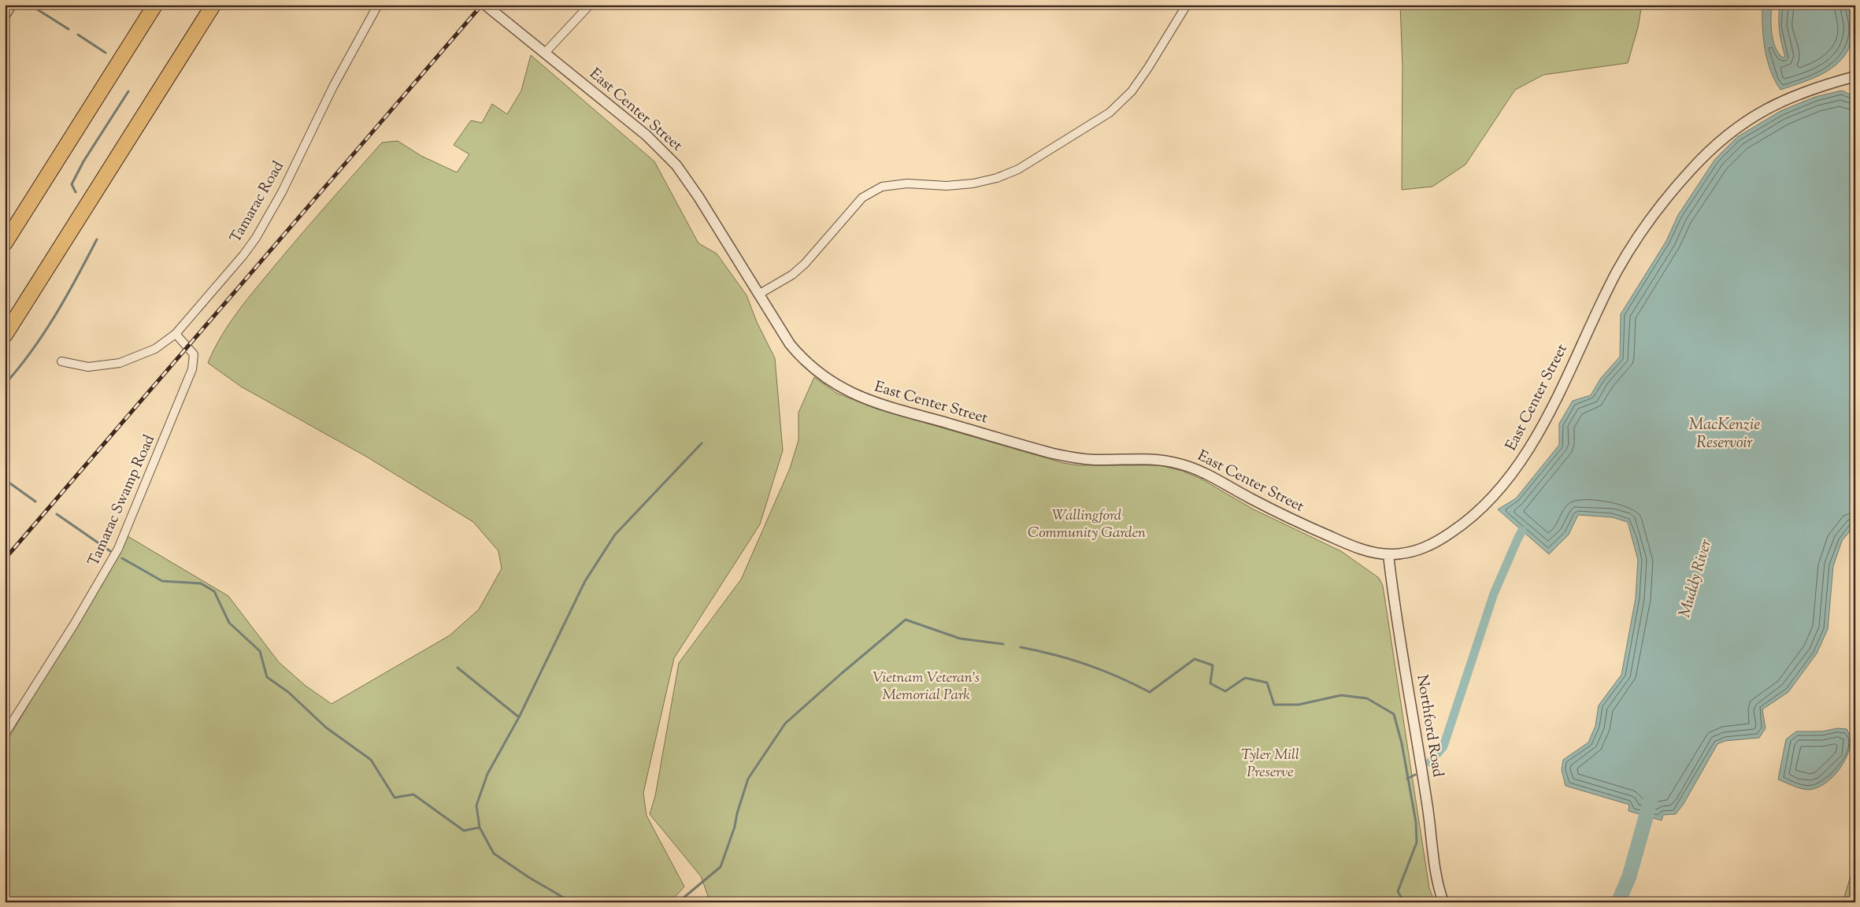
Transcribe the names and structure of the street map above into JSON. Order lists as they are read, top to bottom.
{
  "streets": {
    "street": [
      "East Center Street",
      "Tamarac Road",
      "Tamarac Swamp Road",
      "Northford Road"
    ]
  },
  "crossings": [
    ["East Center Street", "Northford Road"],
    ["Tamarac Road", "Tamarac Swamp Road"]
  ],
  "water": ["MacKenzie Reservoir", "Muddy River"],
  "parks": ["Wallingford Community Garden", "Vietnam Veteran's Memorial Park", "Tyler Mill Preserve"]
}
